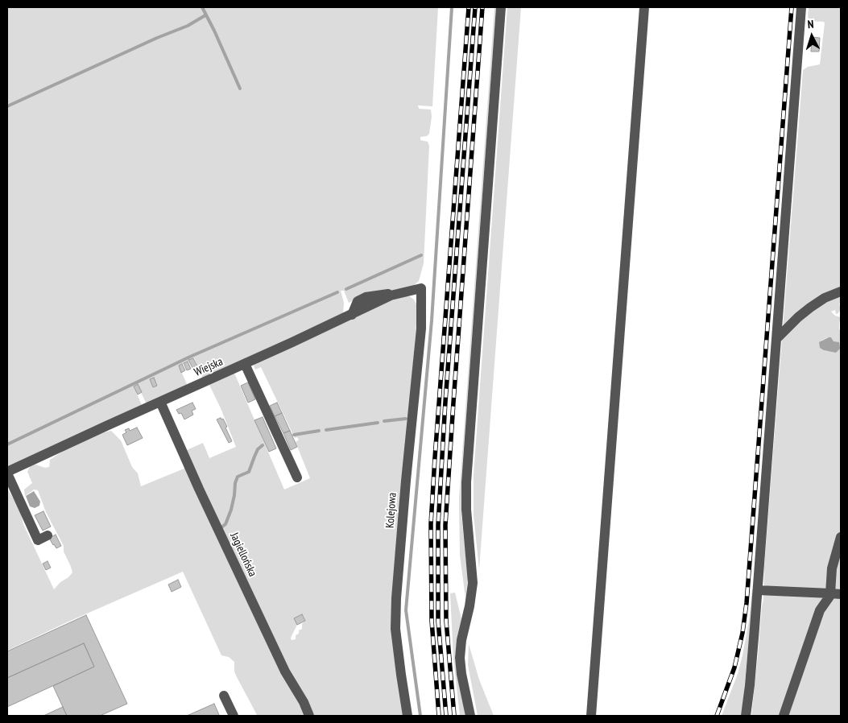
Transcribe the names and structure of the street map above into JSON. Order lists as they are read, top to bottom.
{
  "streets": {
    "street": ["Wiejska", "Kolejowa", "Jagiellońska"]
  },
  "crossings": [
    ["Wiejska", "Kolejowa"],
    ["Wiejska", "Jagiellońska"]
  ],
  "north": "top"
}
